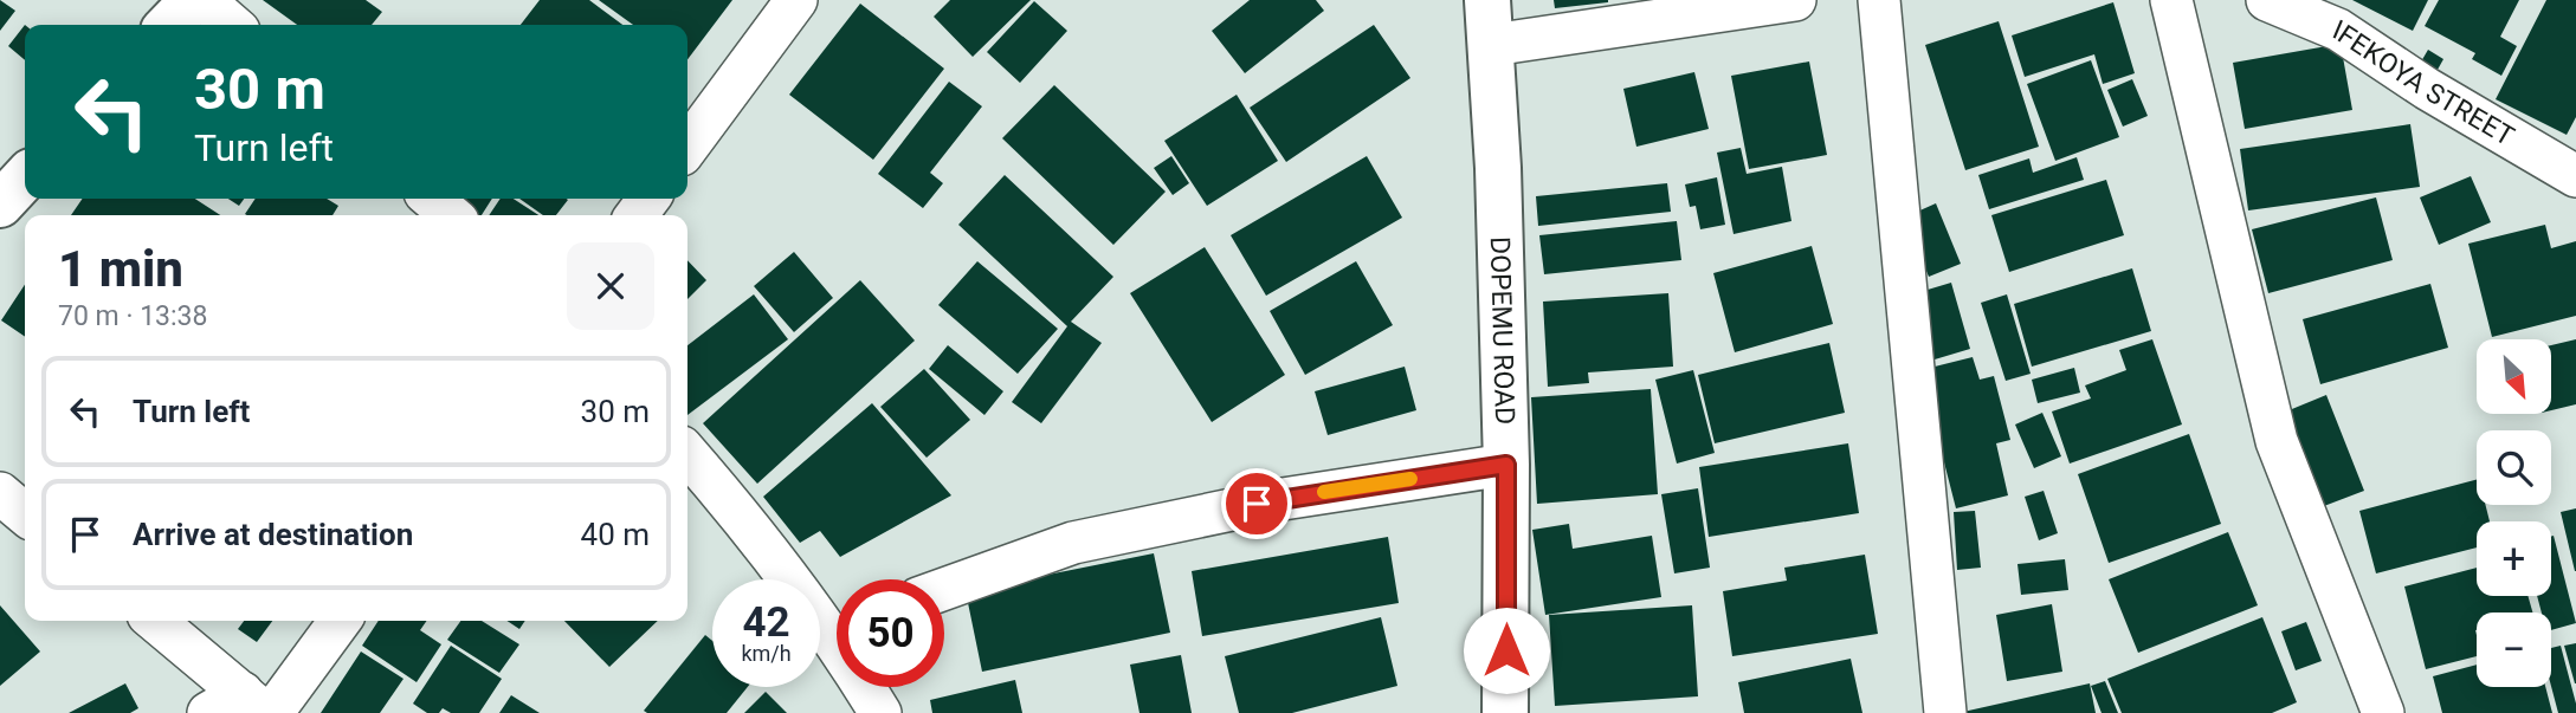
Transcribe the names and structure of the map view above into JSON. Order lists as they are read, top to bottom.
{
  "streets": {
    "main road": ["DOPEMU ROAD"],
    "street": ["IFEKOYA STREET"]
  },
  "north": "bottom right",
  "page": {
    "turn": ["30 m", "Turn left"],
    "heading": ["1 min", "70 m · 13:38"],
    "map_buttons": ["+", "−"],
    "list": [
      {
        "name": "Turn left",
        "value": "30 m"
      },
      {
        "name": "Arrive at destination",
        "value": "40 m"
      }
    ],
    "speed": "42 km/h",
    "limit": "50"
  }
}
